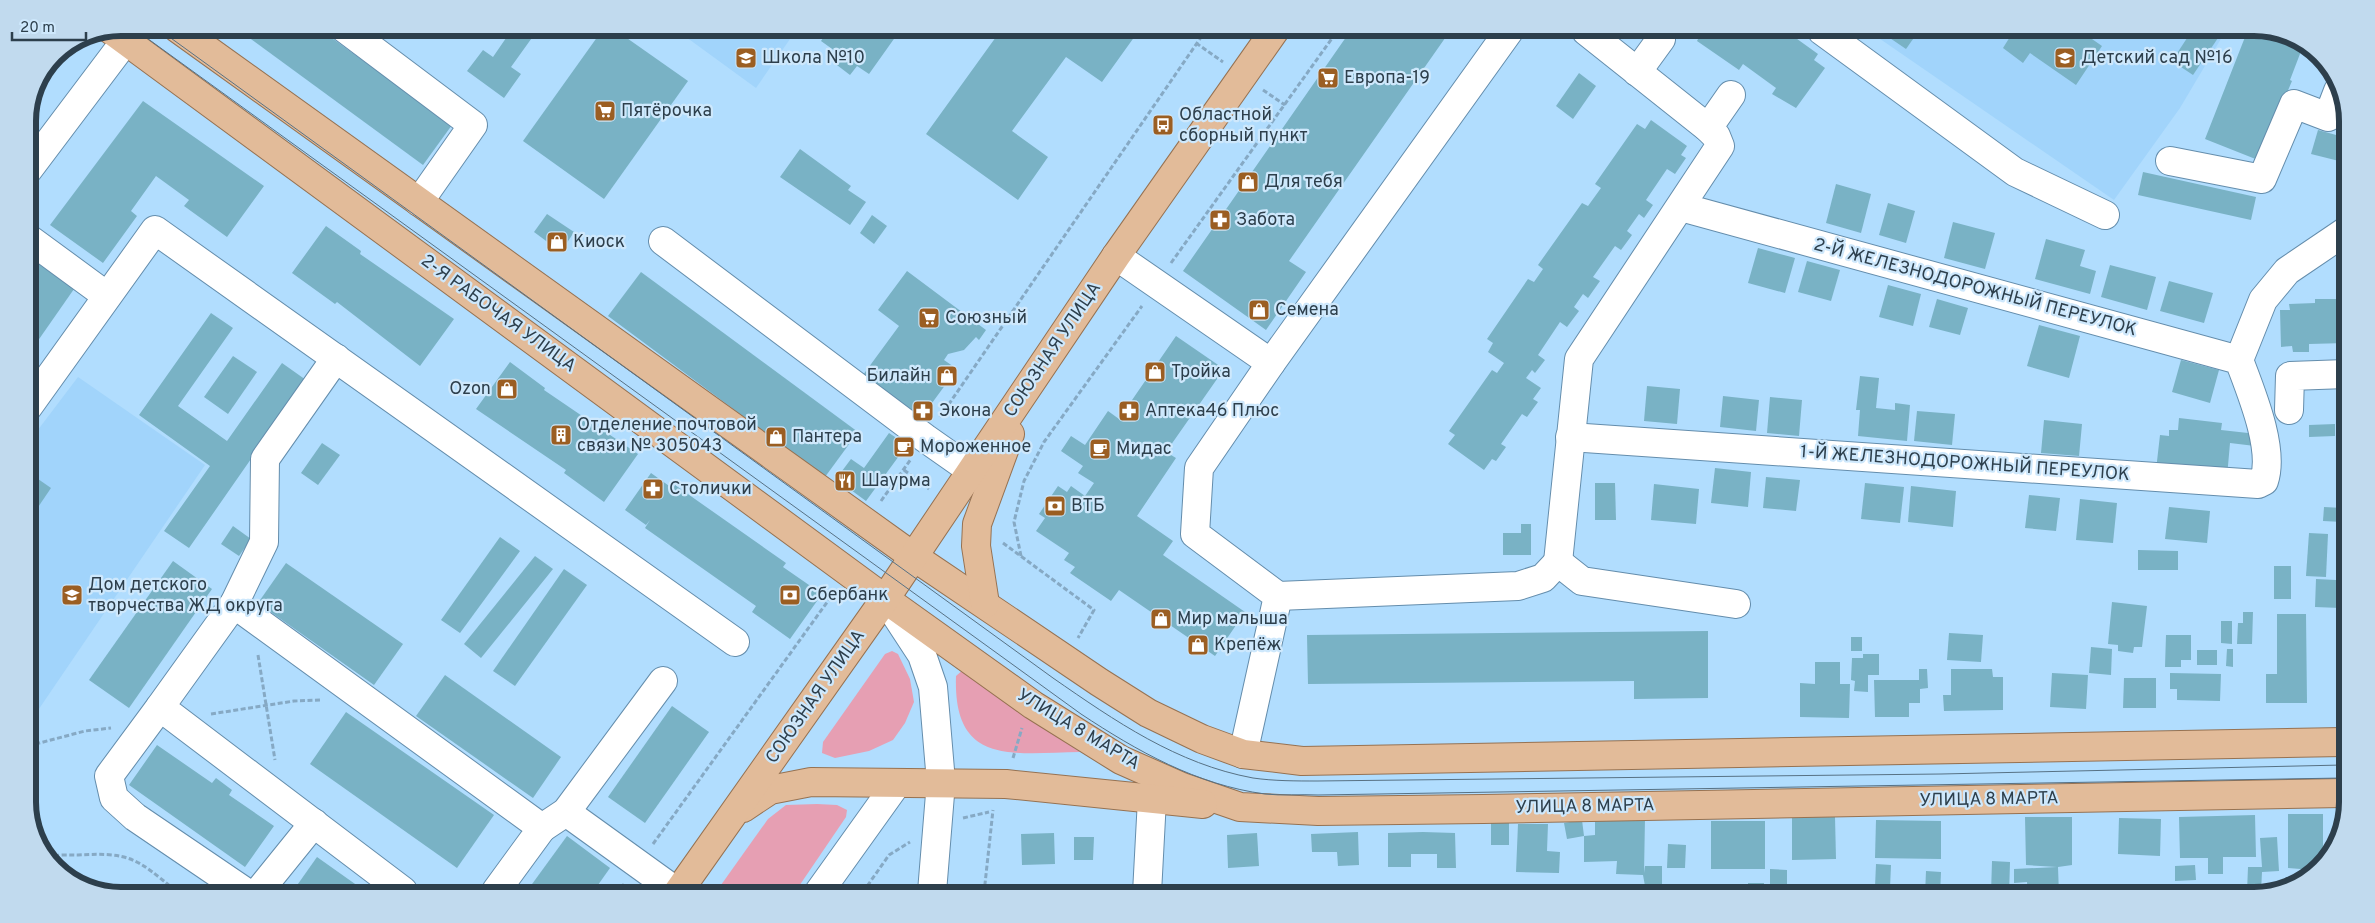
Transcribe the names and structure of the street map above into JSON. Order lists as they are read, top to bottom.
{
  "streets": {
    "main road": ["2-Я РАБОЧАЯ УЛИЦА", "СОЮЗНАЯ УЛИЦА", "УЛИЦА 8 МАРТА"],
    "street": ["2-Й ЖЕЛЕЗНОДОРОЖНЫЙ ПЕРЕУЛОК", "1-Й ЖЕЛЕЗНОДОРОЖНЫЙ ПЕРЕУЛОК"]
  },
  "crossings": [
    ["2-Й ЖЕЛЕЗНОДОРОЖНЫЙ ПЕРЕУЛОК", "1-Й ЖЕЛЕЗНОДОРОЖНЫЙ ПЕРЕУЛОК"],
    ["2-Я РАБОЧАЯ УЛИЦА", "СОЮЗНАЯ УЛИЦА"],
    ["2-Я РАБОЧАЯ УЛИЦА", "УЛИЦА 8 МАРТА"],
    ["СОЮЗНАЯ УЛИЦА", "УЛИЦА 8 МАРТА"]
  ],
  "places": {
    "school or university": ["Школа №10", "Детский сад №16", "Дом детского творчества ЖД округа"],
    "supermarket": ["Европа-19", "Пятёрочка", "Союзный"],
    "bus stop": ["Областной сборный пункт"],
    "shop": [
      "Для тебя",
      "Киоск",
      "Семена",
      "Тройка",
      "Билайн",
      "Ozon",
      "Пантера",
      "Мир малыша",
      "Крепёж"
    ],
    "pharmacy": [
      "Забота",
      "Экона",
      "Аптека46 Плюс",
      "Столички"
    ],
    "building": ["Отделение почтовой связи № 305043"],
    "cafe": ["Мороженное", "Мидас"],
    "restaurant": ["Шаурма"],
    "bank": ["ВТБ", "Сбербанк"]
  },
  "scale_bar": "20 m"
}
